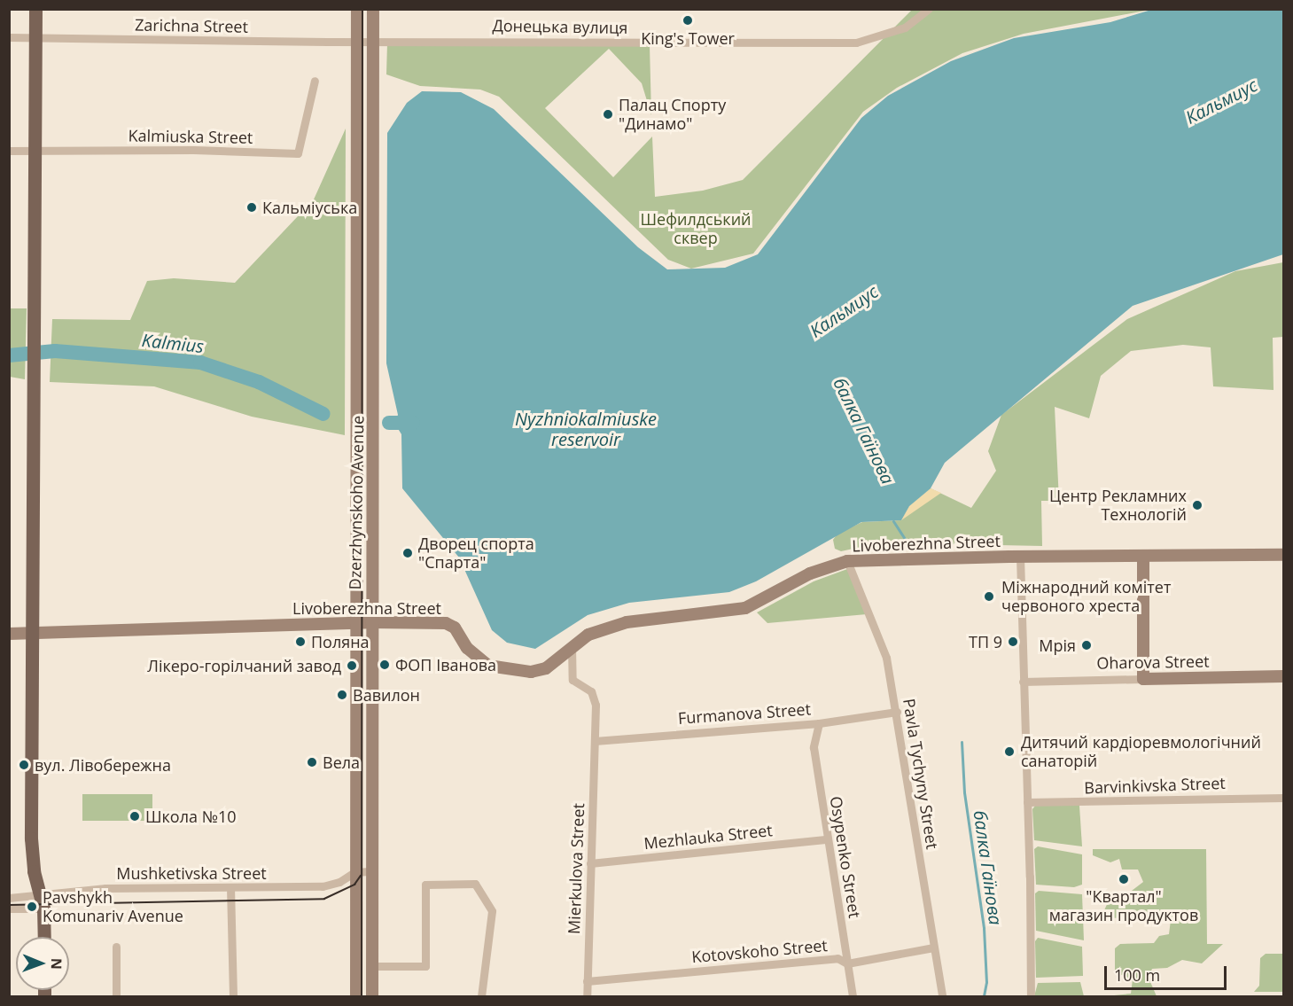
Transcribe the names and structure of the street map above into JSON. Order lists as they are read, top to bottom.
{
  "streets": {
    "street": [
      "Zarichna Street",
      "Донецька вулиця",
      "Kalmiuska Street",
      "Dzerzhynskoho Avenue",
      "Livoberezhna Street",
      "Oharova Street",
      "Furmanova Street",
      "Pavla Tychyny Street",
      "Barvinkivska Street",
      "Mezhlauka Street",
      "Osypenko Street",
      "Mierkulova Street",
      "Mushketivska Street",
      "Kotovskoho Street"
    ]
  },
  "crossings": [
    ["Zarichna Street", "Донецька вулиця"],
    ["Zarichna Street", "Dzerzhynskoho Avenue"],
    ["Донецька вулиця", "Dzerzhynskoho Avenue"],
    ["Dzerzhynskoho Avenue", "Livoberezhna Street"],
    ["Dzerzhynskoho Avenue", "Mushketivska Street"],
    ["Livoberezhna Street", "Pavla Tychyny Street"],
    ["Livoberezhna Street", "Mierkulova Street"],
    ["Furmanova Street", "Pavla Tychyny Street"],
    ["Furmanova Street", "Osypenko Street"],
    ["Furmanova Street", "Mierkulova Street"],
    ["Pavla Tychyny Street", "Kotovskoho Street"],
    ["Mezhlauka Street", "Osypenko Street"],
    ["Mezhlauka Street", "Mierkulova Street"],
    ["Osypenko Street", "Kotovskoho Street"],
    ["Mierkulova Street", "Kotovskoho Street"]
  ],
  "water": [
    "Кальмиус",
    "Kalmius",
    "Nyzhniokalmiuske reservoir",
    "балка Гаїнова"
  ],
  "parks": ["Шефилдський сквер"],
  "places": [
    "King's Tower",
    "Палац Спорту \"Динамо\"",
    "Кальміуська",
    "Центр Рекламних Технологій",
    "Дворец спорта \"Спарта\"",
    "Міжнародний комітет червоного хреста",
    "Поляна",
    "ТП 9",
    "Мрія",
    "ФОП Іванова",
    "Лікеро-горілчаний завод",
    "Вавилон",
    "Дитячий кардіоревмологічний санаторій",
    "Вела",
    "вул. Лівобережна",
    "Школа №10",
    "\"Квартал\" магазин продуктов",
    "Pavshykh Komunariv Avenue"
  ],
  "scale_bar": "100 m",
  "north": "right"
}
